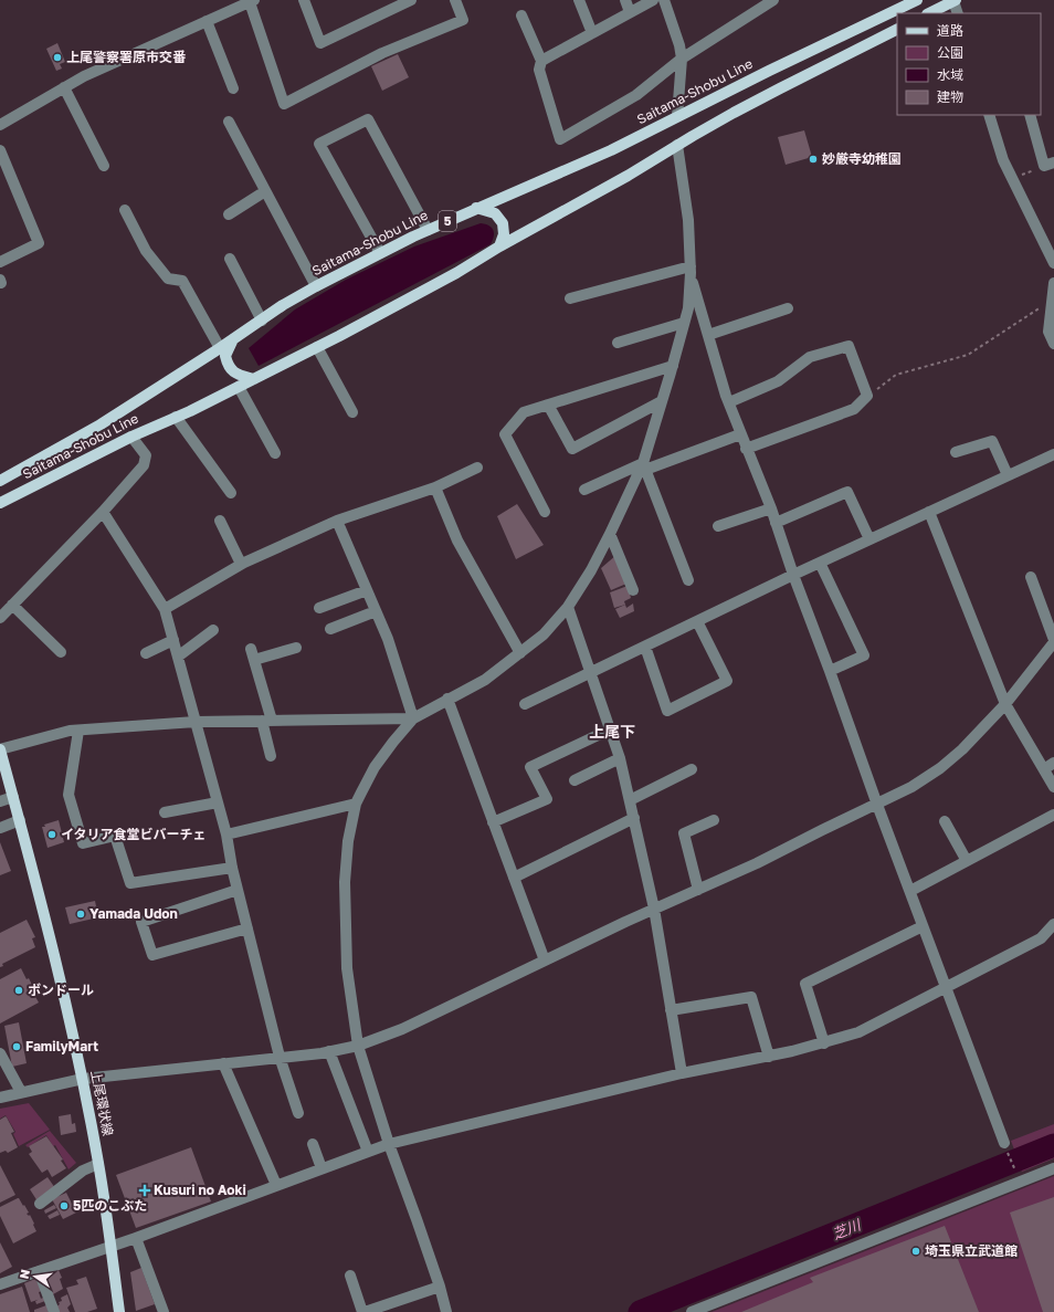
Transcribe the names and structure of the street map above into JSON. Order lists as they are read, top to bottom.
{
  "streets": {
    "main road": ["Saitama-Shobu Line", "5", "上尾環状線"]
  },
  "districts": ["上尾下"],
  "water": ["芝川"],
  "places": {
    "other": [
      "上尾警察署原市交番",
      "妙厳寺幼稚園",
      "イタリア食堂ビバーチェ",
      "Yamada Udon",
      "ボンドール",
      "FamilyMart",
      "5匹のこぶた",
      "埼玉県立武道館"
    ],
    "health": ["Kusuri no Aoki"]
  },
  "legend": [
    "道路",
    "公園",
    "水域",
    "建物"
  ],
  "north": "left"
}
